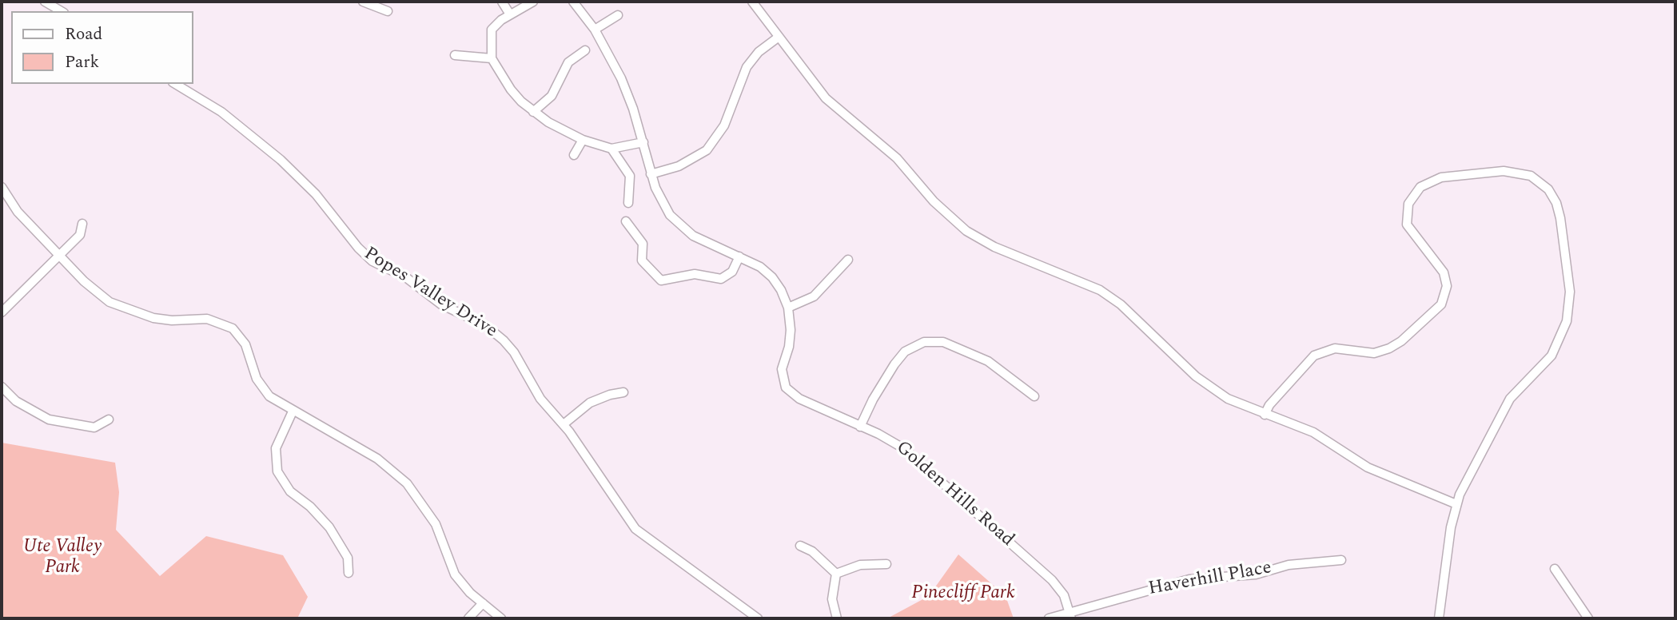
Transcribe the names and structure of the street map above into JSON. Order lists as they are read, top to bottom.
{
  "streets": {
    "street": ["Popes Valley Drive", "Golden Hills Road", "Haverhill Place"]
  },
  "crossings": [
    ["Golden Hills Road", "Haverhill Place"]
  ],
  "parks": ["Ute Valley Park", "Pinecliff Park"],
  "legend": ["Road", "Park"]
}
